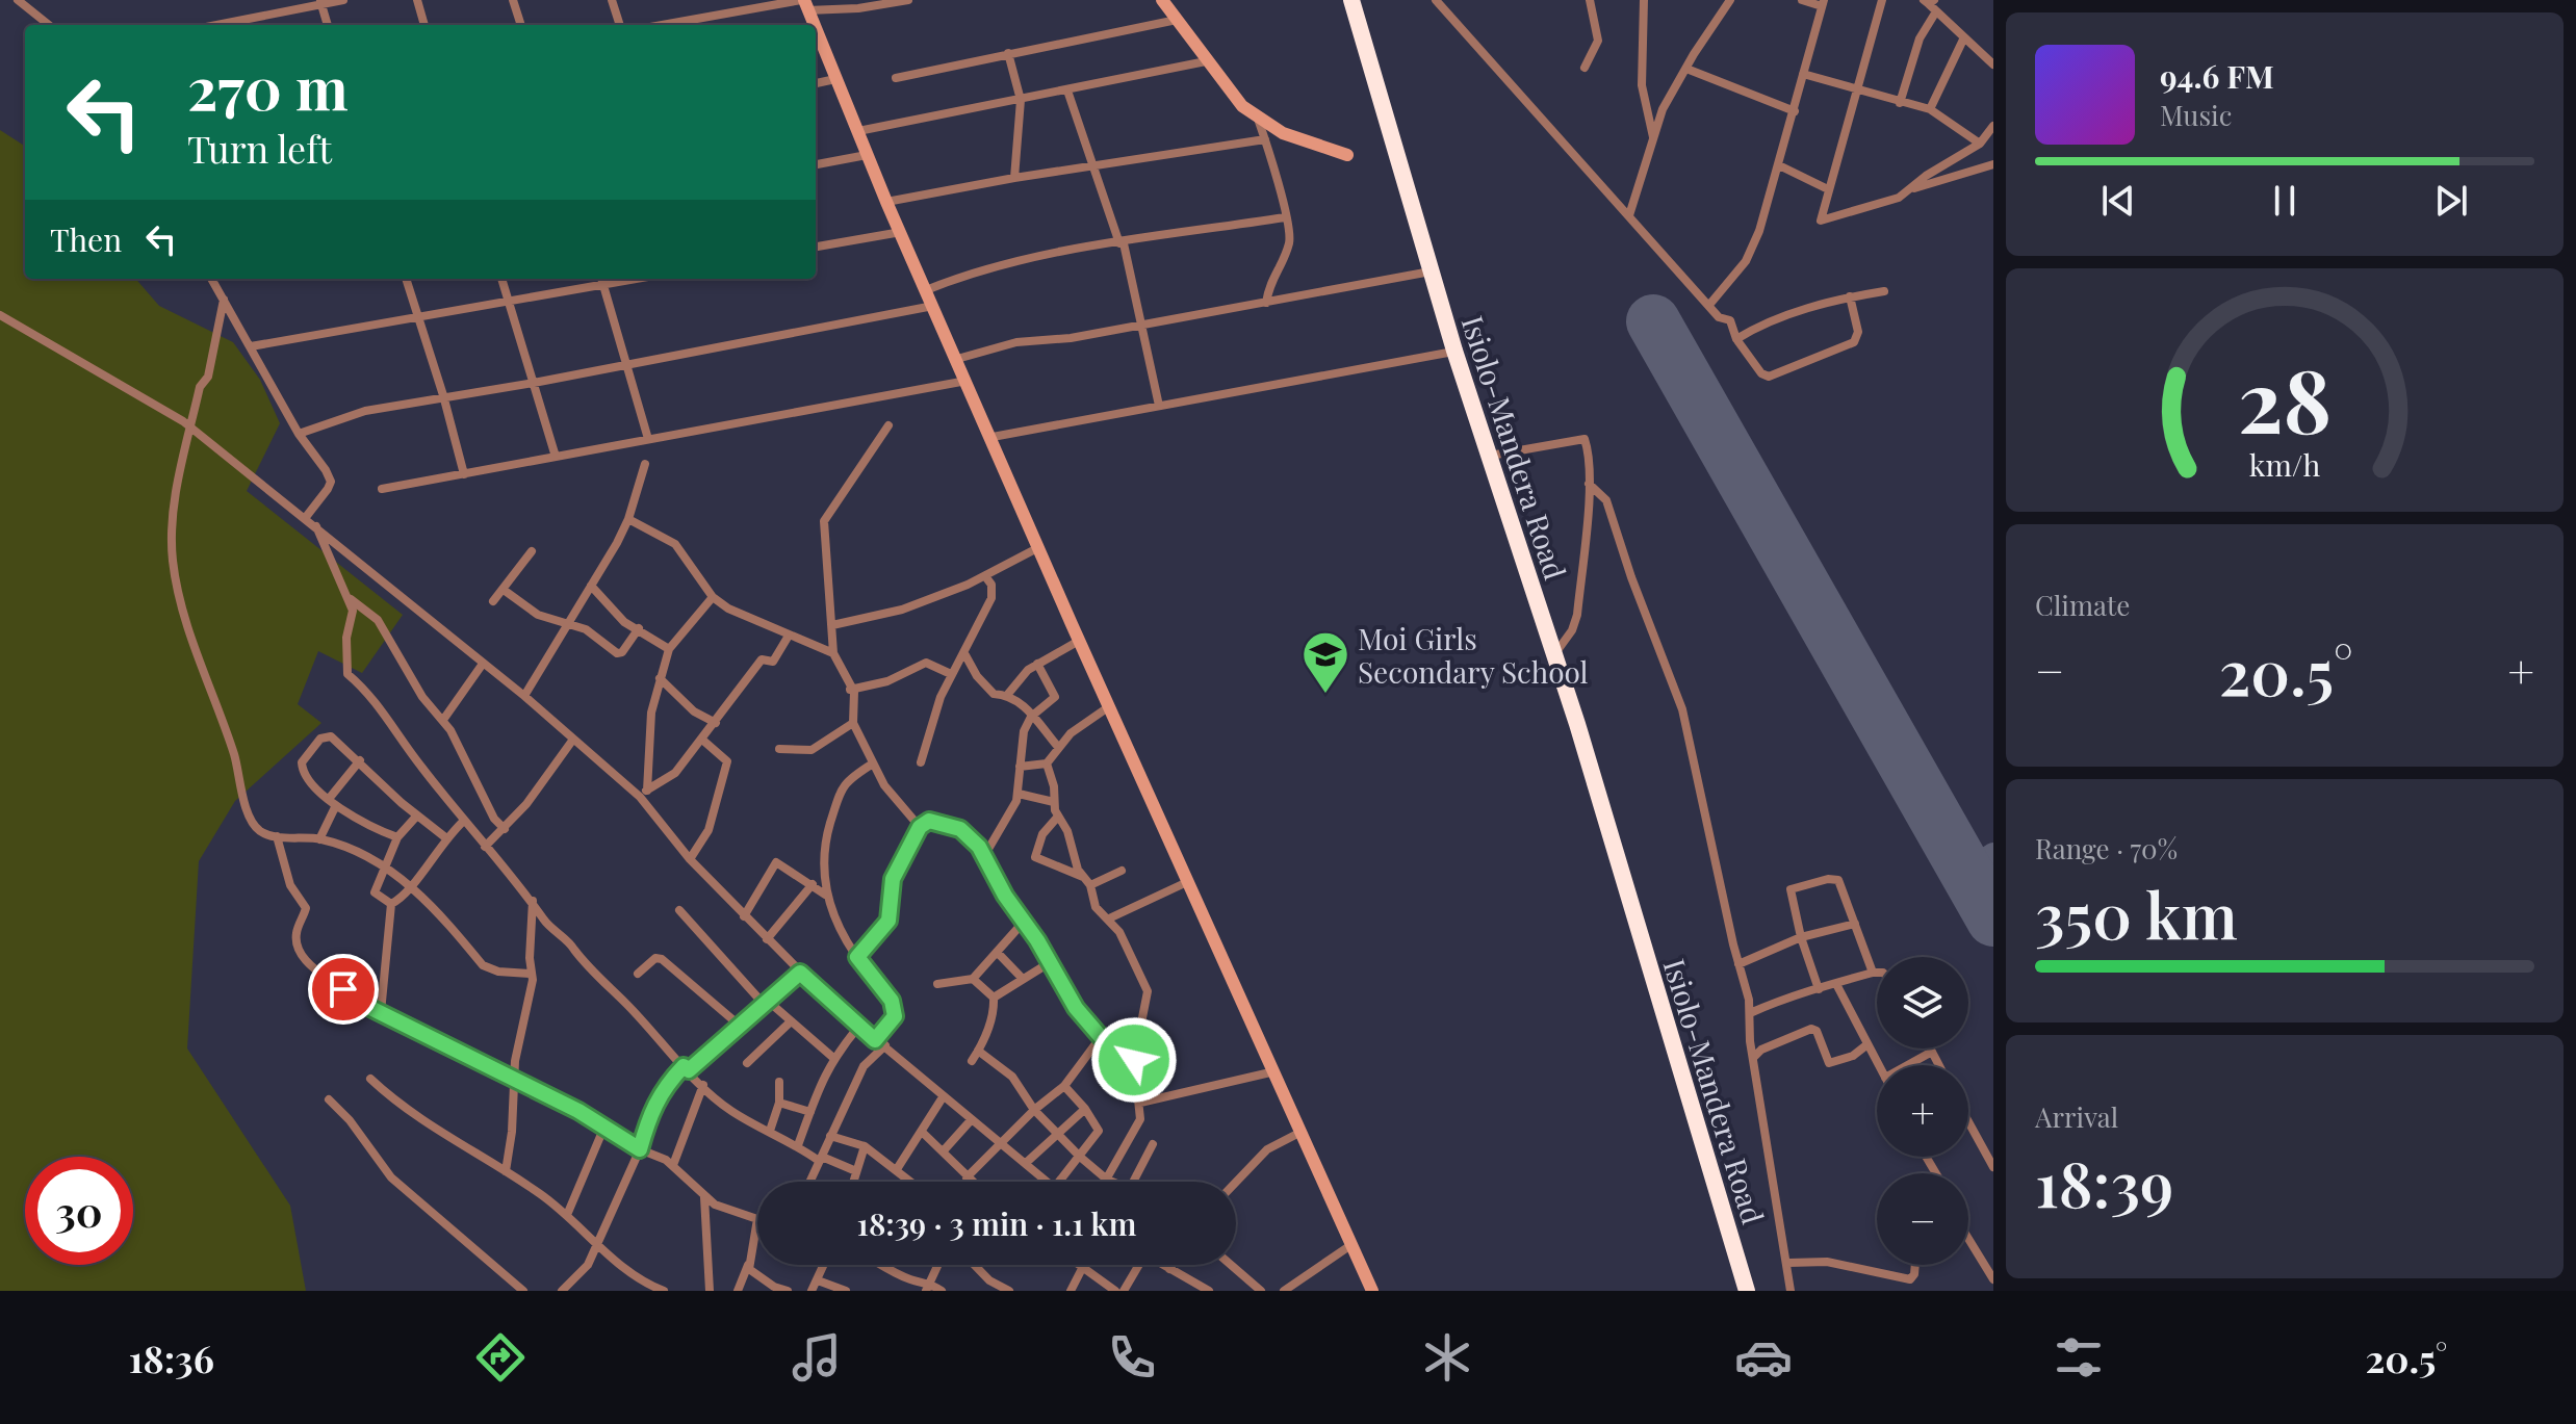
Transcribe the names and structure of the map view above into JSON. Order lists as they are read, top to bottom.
{
  "streets": {
    "highway": ["Isiolo-Mandera Road"]
  },
  "places": {
    "school or university": ["Moi Girls Secondary School"]
  },
  "page": {
    "turn": ["270 m", "Turn left"],
    "song": ["94.6 FM", "Music"],
    "then": "Then",
    "tile": [
      "Climate",
      ["Range · 70%", "350 km"],
      ["Arrival", "18:39"]
    ],
    "heat": ["−", "20.5°", "+"],
    "map_buttons": ["+", "−"],
    "limit": "30",
    "trip": "18:39 · 3 min · 1.1 km",
    "tabs": ["18:36", "20.5°"],
    "gauge": ["28", "km/h"]
  }
}
